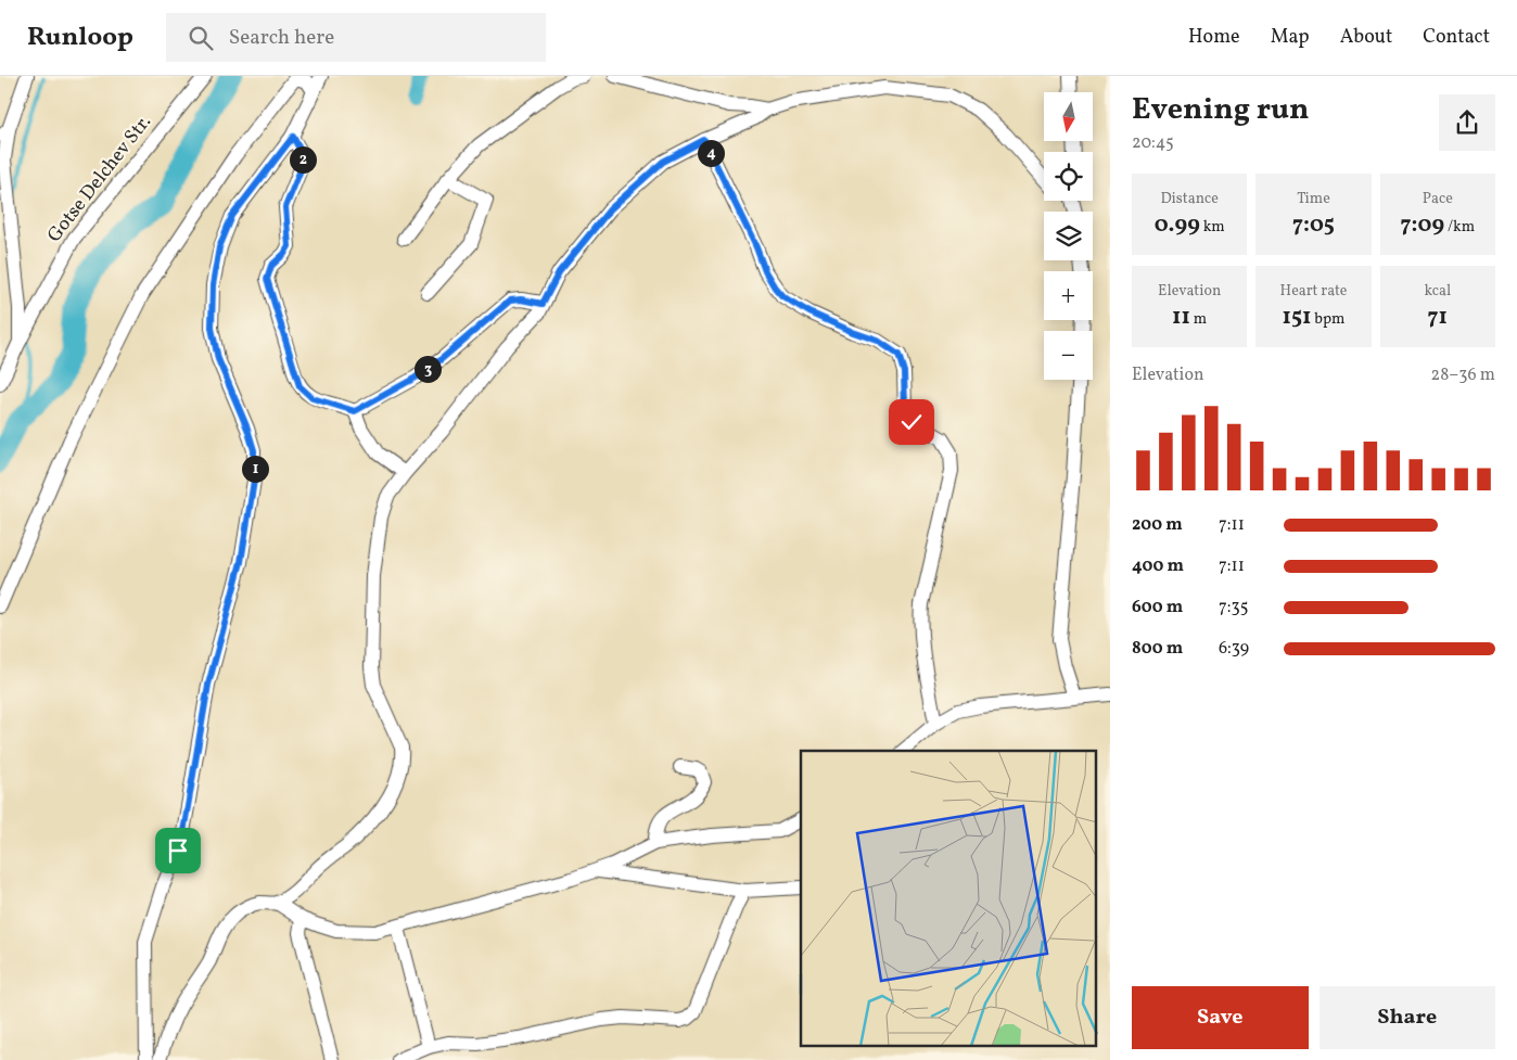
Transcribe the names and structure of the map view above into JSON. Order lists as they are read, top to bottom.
{
  "streets": {
    "street": ["Gotse Delchev Str."]
  },
  "north": "bottom",
  "page": {
    "header": "Runloop",
    "search": "Search here",
    "nav": [
      "Home",
      "Map",
      "About",
      "Contact"
    ],
    "heading": ["Evening run", "20:45"],
    "map_buttons": ["+", "−"],
    "pins": [
      "4",
      "2",
      "3",
      "1"
    ],
    "stats": [
      ["Distance", "0.99 km"],
      ["Time", "7:05"],
      ["Pace", "7:09 /km"],
      ["Elevation", "11 m"],
      ["Heart rate", "151 bpm"],
      ["kcal", "71"]
    ],
    "chart": ["Elevation", "28–36 m"],
    "list": [
      {
        "name": "200 m",
        "note": "7:11"
      },
      {
        "name": "400 m",
        "note": "7:11"
      },
      {
        "name": "600 m",
        "note": "7:35"
      },
      {
        "name": "800 m",
        "note": "6:39"
      }
    ],
    "buttons": ["Save", "Share"]
  }
}
